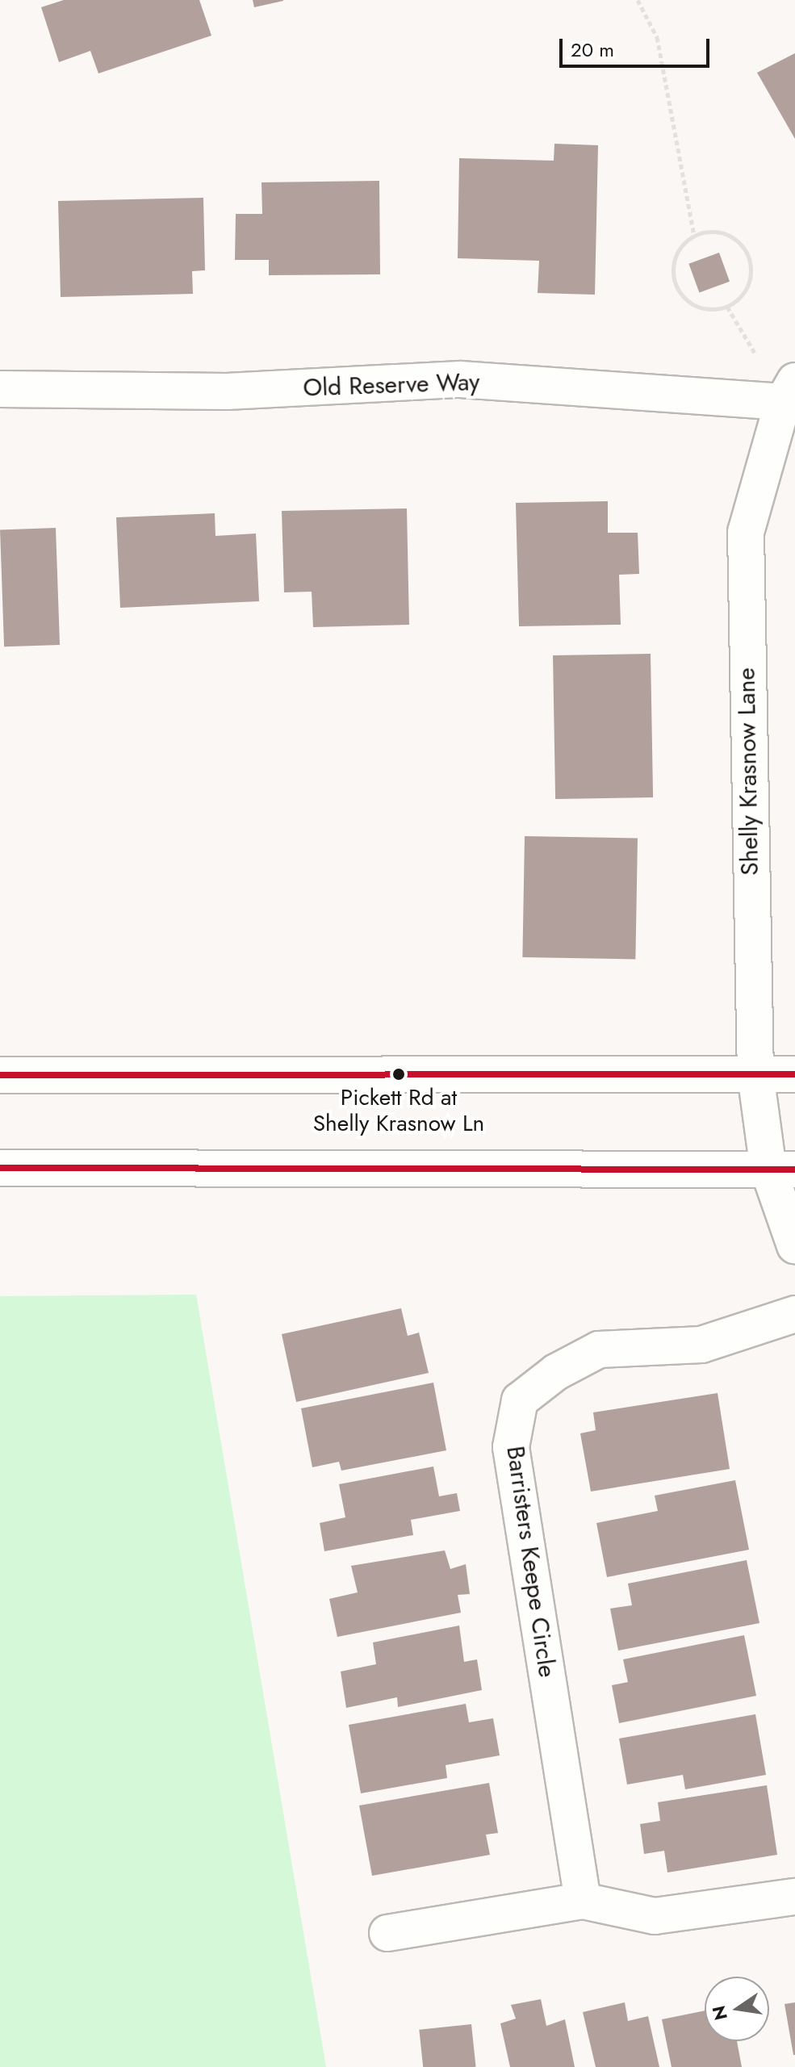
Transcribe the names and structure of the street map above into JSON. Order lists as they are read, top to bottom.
{
  "streets": {
    "street": ["Old Reserve Way", "Shelly Krasnow Lane", "Barristers Keepe Circle"]
  },
  "crossings": [
    ["Old Reserve Way", "Shelly Krasnow Lane"]
  ],
  "places": ["Pickett Rd at Shelly Krasnow Ln"],
  "scale_bar": "20 m",
  "north": "left"
}
